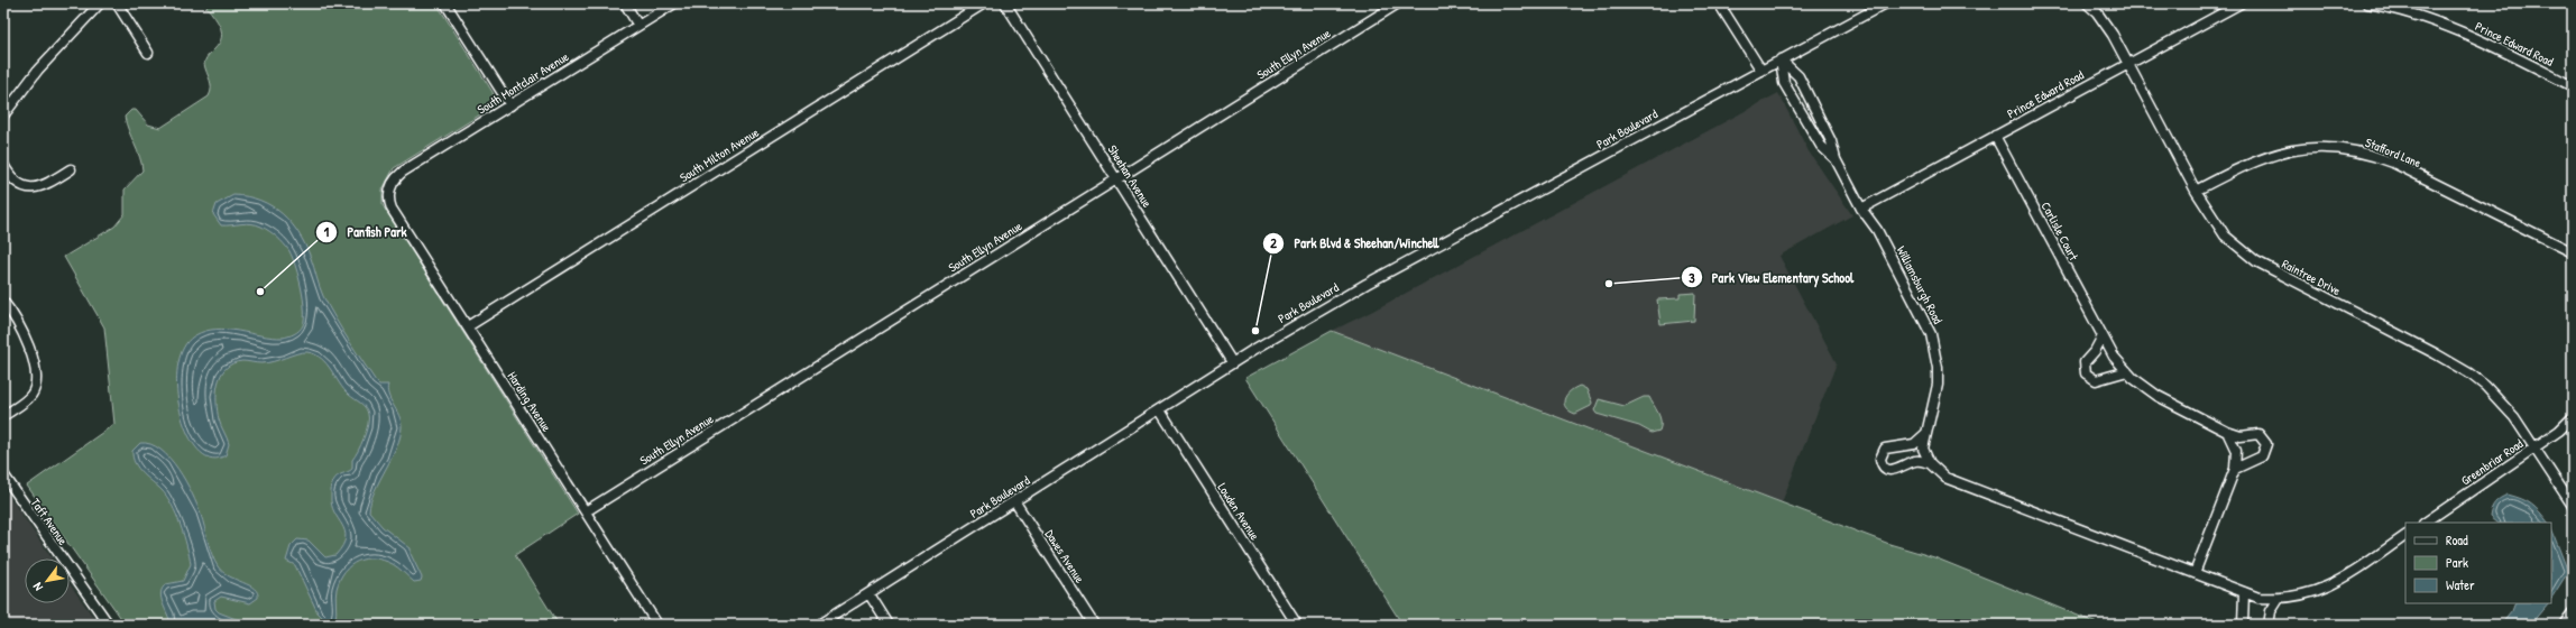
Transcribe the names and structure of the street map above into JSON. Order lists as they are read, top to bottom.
{
  "streets": {
    "street": [
      "Prince Edward Road",
      "South Ellyn Avenue",
      "South Montclair Avenue",
      "Park Boulevard",
      "Stafford Lane",
      "South Milton Avenue",
      "Sheehan Avenue",
      "Carlisle Court",
      "Raintree Drive",
      "Williamsburgh Road",
      "Harding Avenue",
      "Greenbriar Road",
      "Lowden Avenue",
      "Taft Avenue",
      "Dawes Avenue"
    ]
  },
  "crossings": [
    ["Prince Edward Road", "Carlisle Court"],
    ["Prince Edward Road", "Raintree Drive"],
    ["Prince Edward Road", "Williamsburgh Road"],
    ["South Ellyn Avenue", "Sheehan Avenue"],
    ["South Ellyn Avenue", "Harding Avenue"],
    ["South Montclair Avenue", "Harding Avenue"],
    ["Park Boulevard", "Sheehan Avenue"],
    ["Park Boulevard", "Williamsburgh Road"],
    ["Park Boulevard", "Lowden Avenue"],
    ["Park Boulevard", "Dawes Avenue"],
    ["Stafford Lane", "Raintree Drive"],
    ["South Milton Avenue", "Harding Avenue"],
    ["Raintree Drive", "Greenbriar Road"]
  ],
  "places": ["Park View Elementary School", "Panfish Park", "Park Blvd & Sheehan/Winchell"],
  "legend": ["Road", "Park", "Water"],
  "north": "bottom left"
}
